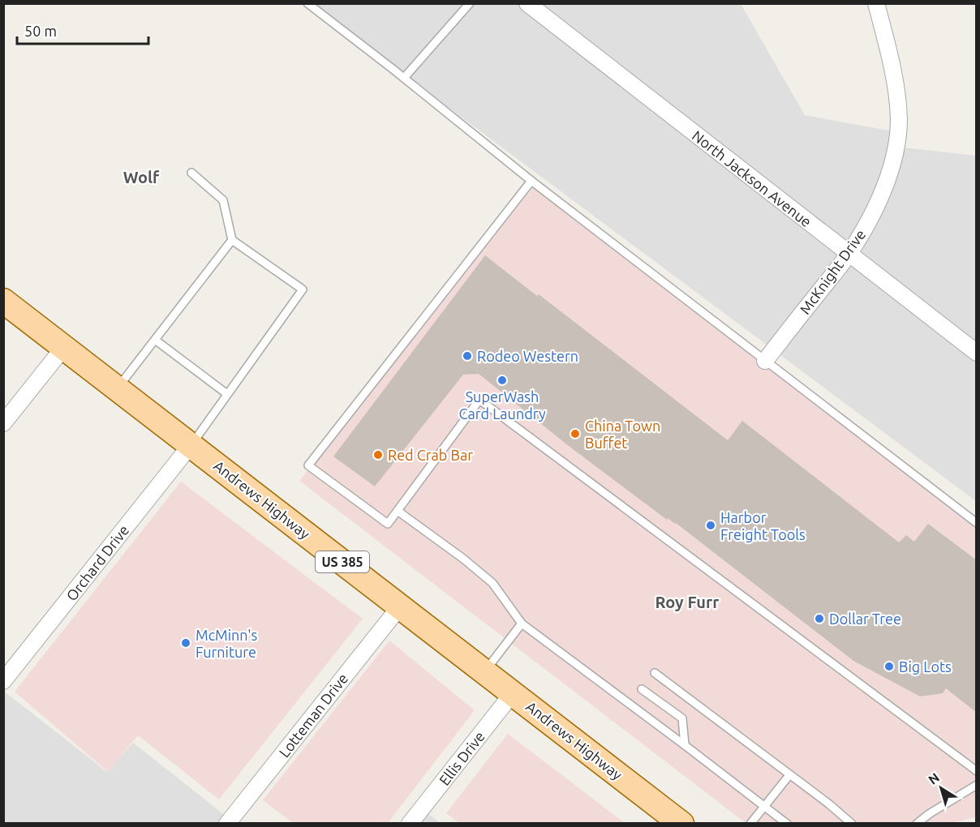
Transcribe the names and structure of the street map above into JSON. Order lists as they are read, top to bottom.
{
  "streets": {
    "main road": ["Andrews Highway", "US 385"],
    "street": [
      "North Jackson Avenue",
      "McKnight Drive",
      "Orchard Drive",
      "Lotteman Drive",
      "Ellis Drive"
    ]
  },
  "crossings": [
    ["North Jackson Avenue", "McKnight Drive"],
    ["Andrews Highway", "Orchard Drive"],
    ["Andrews Highway", "Lotteman Drive"],
    ["Andrews Highway", "Ellis Drive"]
  ],
  "districts": ["Wolf", "Roy Furr"],
  "places": [
    "Rodeo Western",
    "SuperWash Card Laundry",
    "China Town Buffet",
    "Red Crab Bar",
    "Harbor Freight Tools",
    "Dollar Tree",
    "McMinn's Furniture",
    "Big Lots"
  ],
  "scale_bar": "50 m",
  "north": "top left"
}
